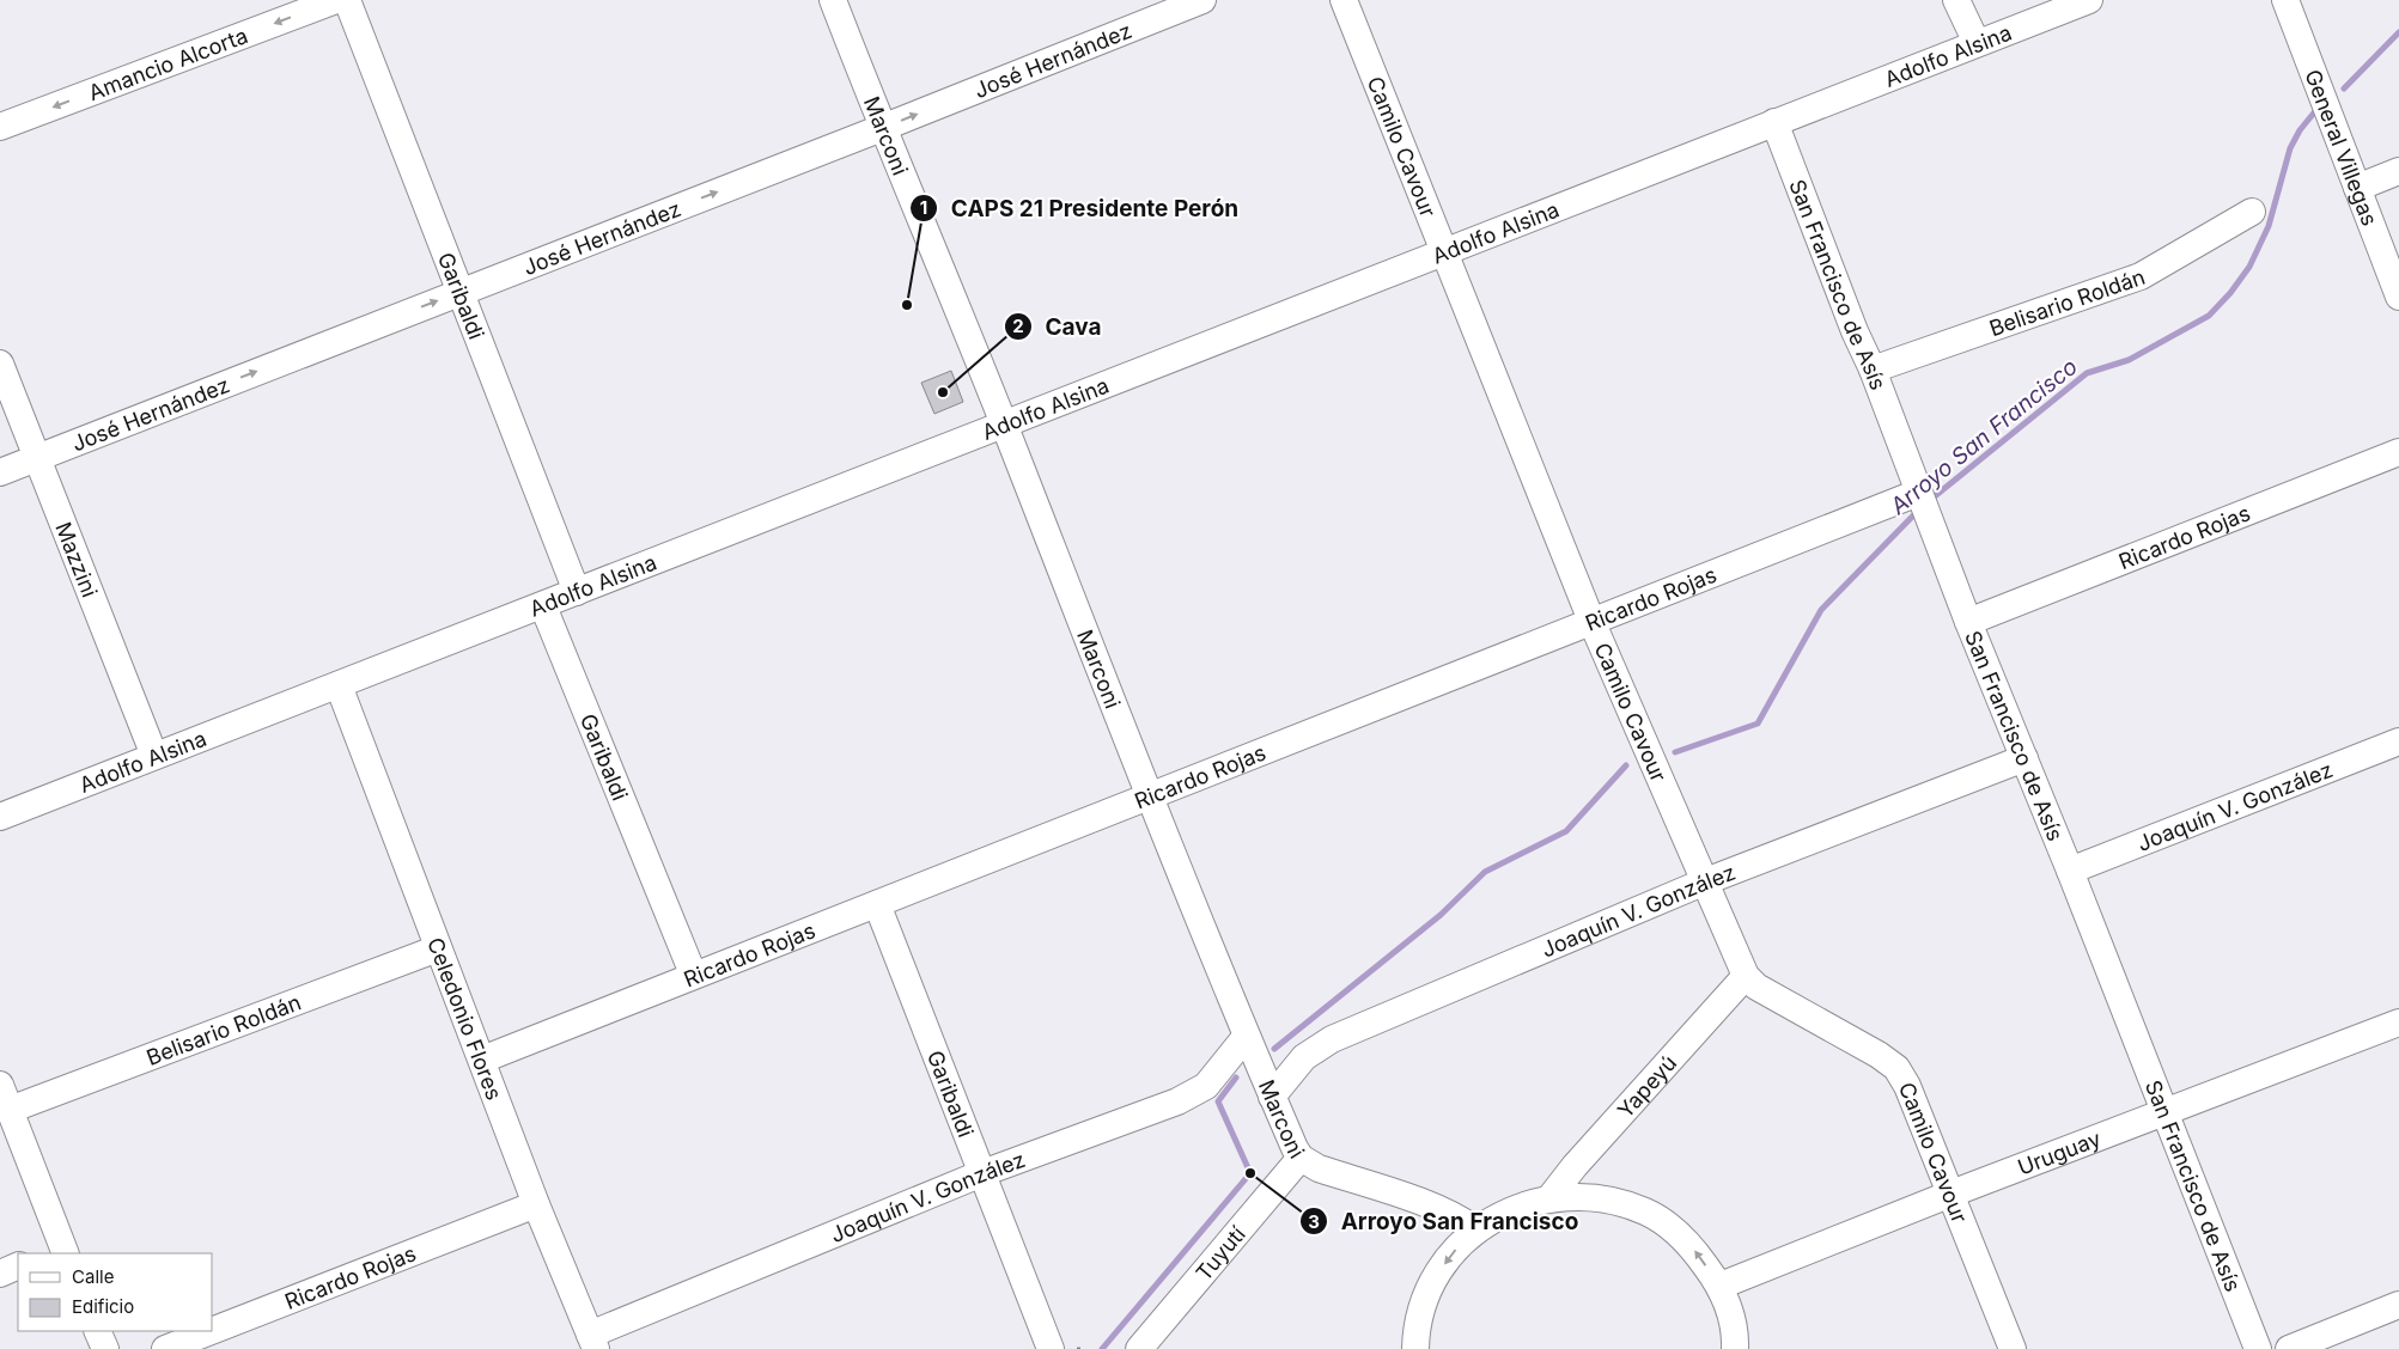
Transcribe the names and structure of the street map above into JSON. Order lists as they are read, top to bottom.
{
  "streets": {
    "street": [
      "Adolfo Alsina",
      "José Hernández",
      "Amancio Alcorta",
      "Marconi",
      "Camilo Cavour",
      "General Villegas",
      "San Francisco de Asís",
      "Garibaldi",
      "Belisario Roldán",
      "Ricardo Rojas",
      "Mazzini",
      "Joaquín V. González",
      "Celedonio Flores",
      "Yapeyú",
      "Uruguay",
      "Tuyutí"
    ]
  },
  "crossings": [
    ["Adolfo Alsina", "Marconi"],
    ["Adolfo Alsina", "Camilo Cavour"],
    ["Adolfo Alsina", "San Francisco de Asís"],
    ["Adolfo Alsina", "Garibaldi"],
    ["Adolfo Alsina", "Mazzini"],
    ["Adolfo Alsina", "Celedonio Flores"],
    ["José Hernández", "Marconi"],
    ["José Hernández", "Garibaldi"],
    ["José Hernández", "Mazzini"],
    ["Marconi", "Ricardo Rojas"],
    ["Marconi", "Joaquín V. González"],
    ["Marconi", "Tuyutí"],
    ["Camilo Cavour", "Ricardo Rojas"],
    ["Camilo Cavour", "Joaquín V. González"],
    ["Camilo Cavour", "Yapeyú"],
    ["Camilo Cavour", "Uruguay"],
    ["San Francisco de Asís", "Belisario Roldán"],
    ["San Francisco de Asís", "Ricardo Rojas"],
    ["San Francisco de Asís", "Joaquín V. González"],
    ["San Francisco de Asís", "Uruguay"],
    ["Garibaldi", "Ricardo Rojas"],
    ["Garibaldi", "Joaquín V. González"],
    ["Belisario Roldán", "Celedonio Flores"],
    ["Ricardo Rojas", "Celedonio Flores"],
    ["Joaquín V. González", "Celedonio Flores"]
  ],
  "one_way": ["José Hernández", "Amancio Alcorta"],
  "water": ["Arroyo San Francisco"],
  "places": ["CAPS 21 Presidente Perón", "Cava", "Arroyo San Francisco"],
  "legend": ["Calle", "Edificio"]
}
